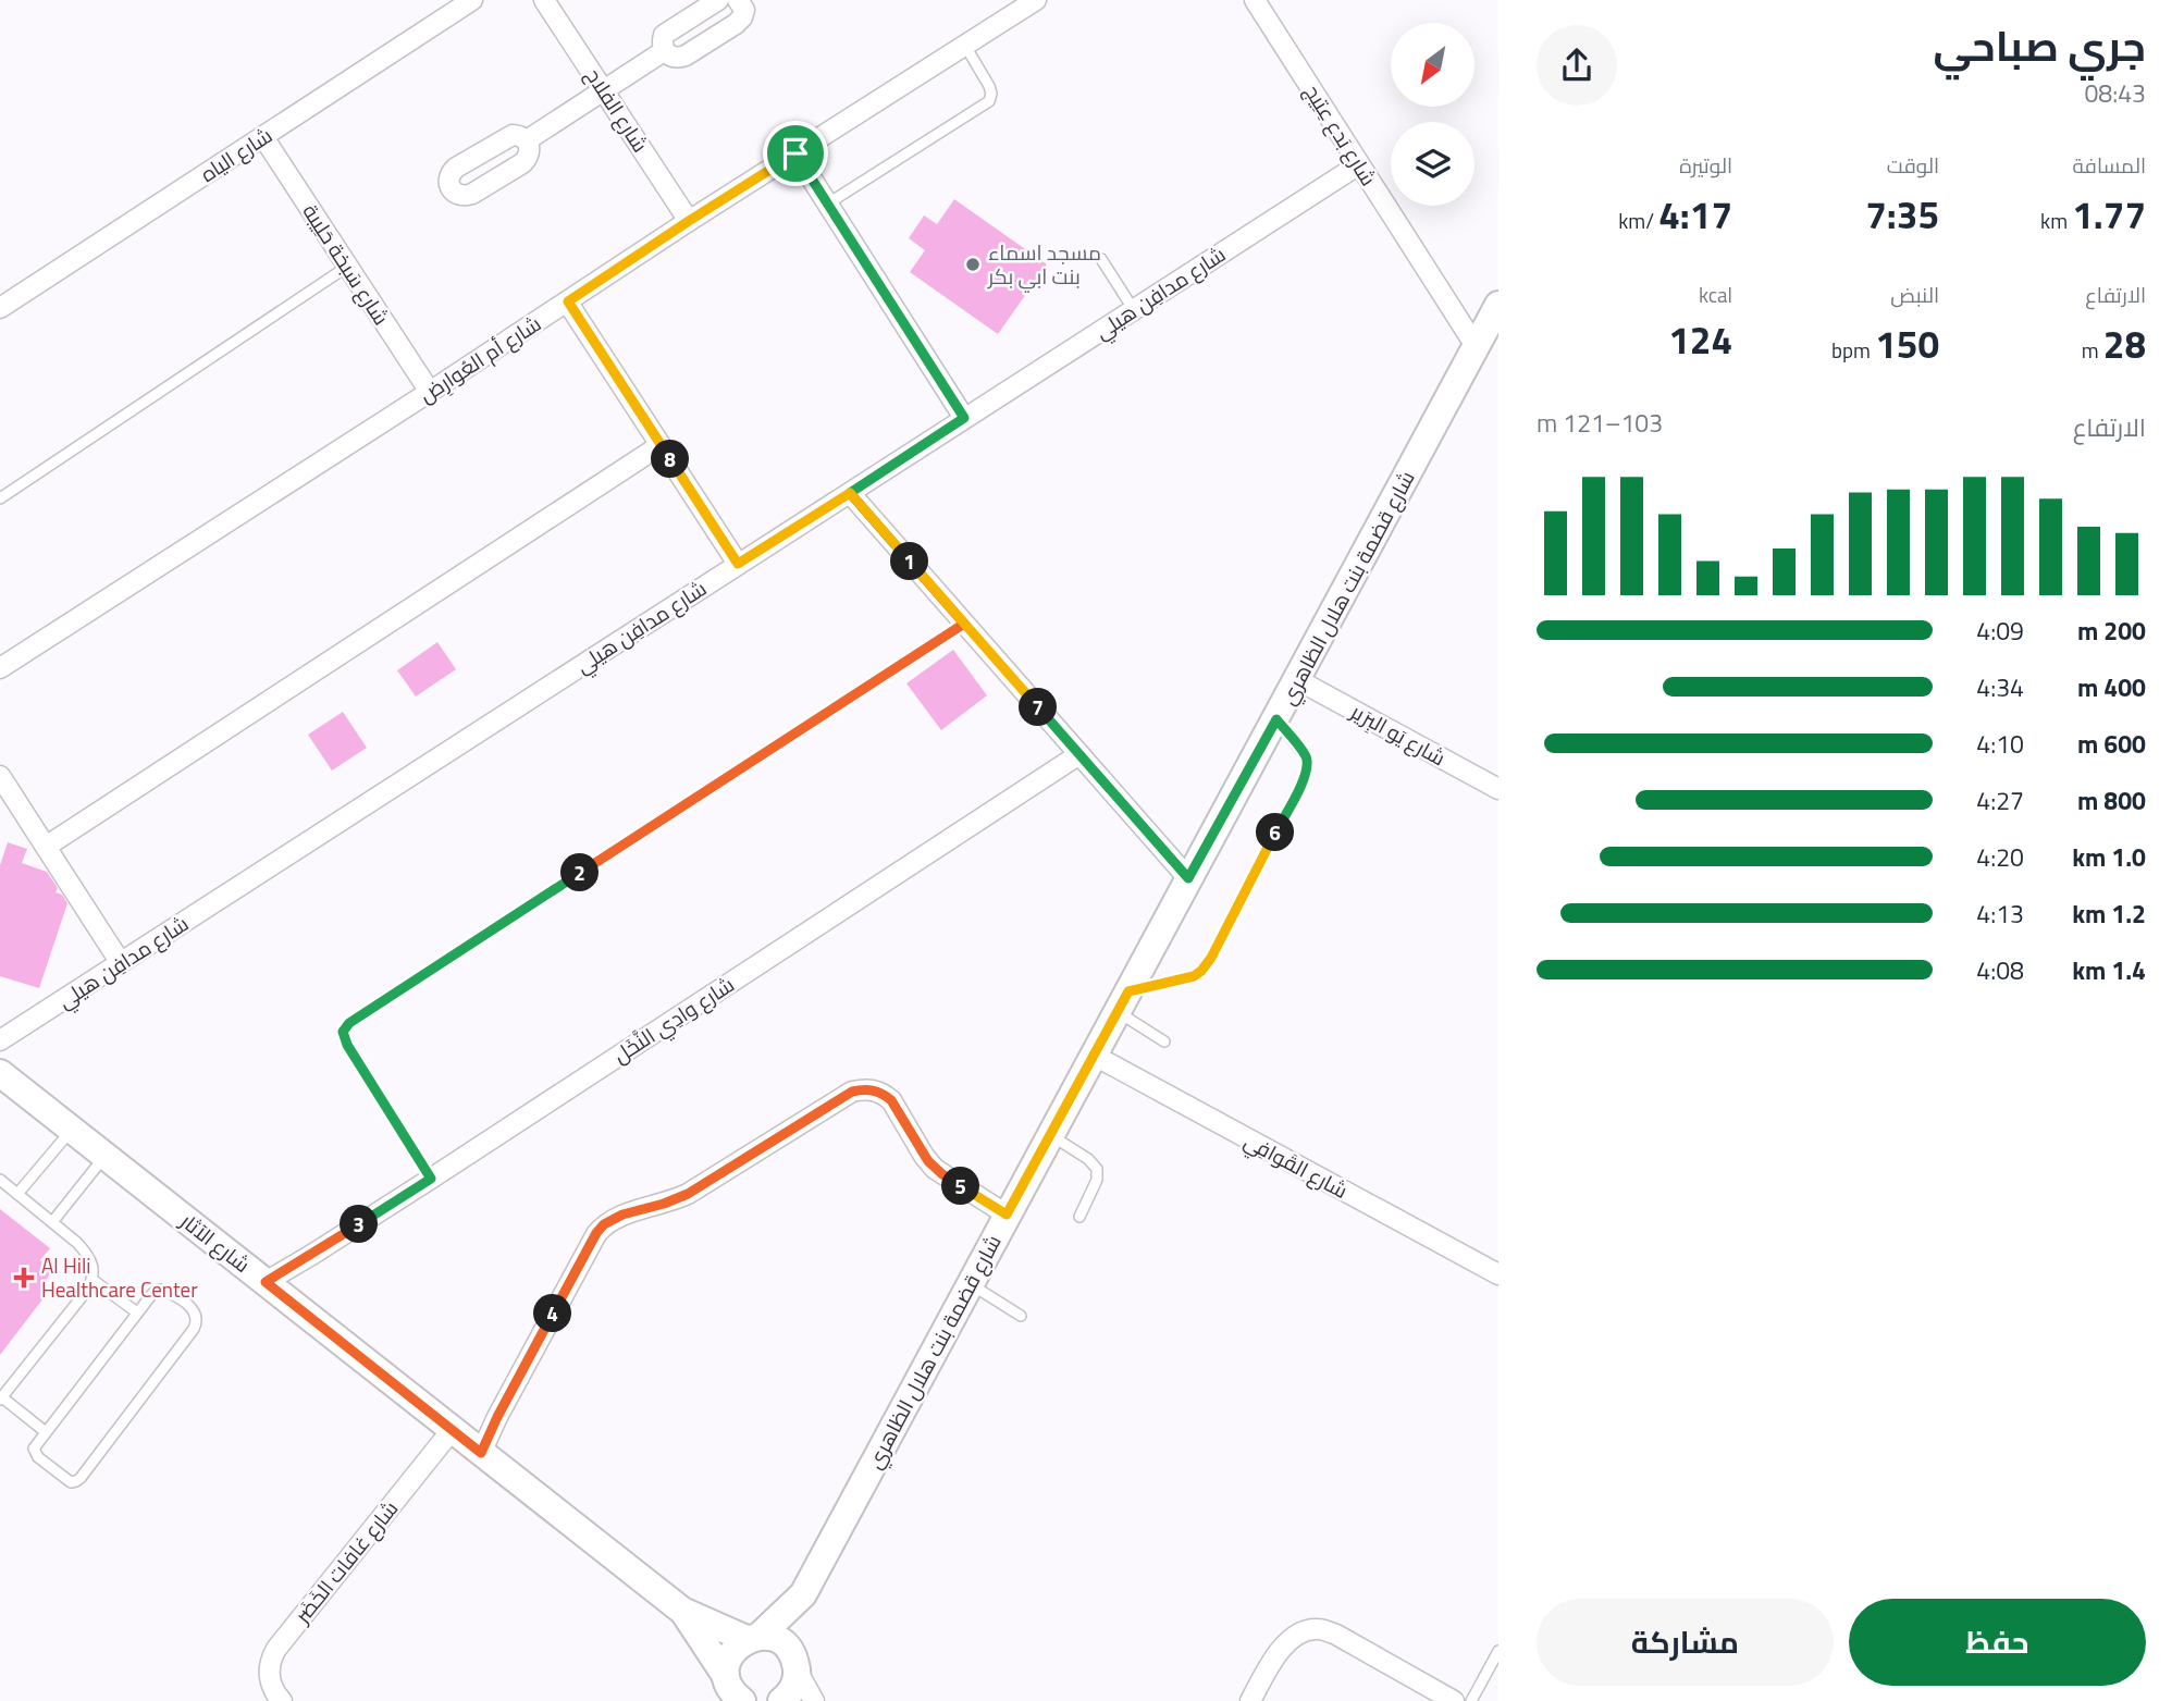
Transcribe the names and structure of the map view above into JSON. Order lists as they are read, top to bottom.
{
  "streets": {
    "street": [
      "شارع الفلاح",
      "شارع بَدع عِتِيج",
      "شارع الياه",
      "شارع سَبخة حَلِيبة",
      "شارع مدافِن هيلي",
      "شارع أم العُوارِض",
      "شارع قضمة بنت هلال الظاهري",
      "شارع يَو البِرَير",
      "شارع وادِي النَّخَل",
      "شارع القَوافِي",
      "شارع الآثار",
      "شارع غافات الخَضَر"
    ]
  },
  "crossings": [
    ["شارع الفلاح", "شارع أم العُوارِض"],
    ["شارع بَدع عِتِيج", "شارع مدافِن هيلي"],
    ["شارع بَدع عِتِيج", "شارع قضمة بنت هلال الظاهري"],
    ["شارع الياه", "شارع سَبخة حَلِيبة"],
    ["شارع سَبخة حَلِيبة", "شارع أم العُوارِض"],
    ["شارع قضمة بنت هلال الظاهري", "شارع يَو البِرَير"],
    ["شارع قضمة بنت هلال الظاهري", "شارع القَوافِي"],
    ["شارع قضمة بنت هلال الظاهري", "شارع الآثار"],
    ["شارع وادِي النَّخَل", "شارع الآثار"],
    ["شارع الآثار", "شارع غافات الخَضَر"]
  ],
  "places": {
    "other": ["مسجد اسماء بنت ابي بكر"],
    "health": ["Al Hili Healthcare Center"]
  },
  "north": "bottom left",
  "page": {
    "heading": ["جري صباحي", "08:43"],
    "stats": [
      ["المسافة", "1.77 km"],
      ["الوقت", "7:35"],
      ["الوتيرة", "4:17 /km"],
      ["الارتفاع", "28 m"],
      ["النبض", "150 bpm"],
      ["kcal", "124"]
    ],
    "chart": ["الارتفاع", "103–121 m"],
    "pins": [
      "8",
      "1",
      "7",
      "6",
      "2",
      "5",
      "3",
      "4"
    ],
    "list": [
      {
        "name": "200 m",
        "note": "4:09"
      },
      {
        "name": "400 m",
        "note": "4:34"
      },
      {
        "name": "600 m",
        "note": "4:10"
      },
      {
        "name": "800 m",
        "note": "4:27"
      },
      {
        "name": "1.0 km",
        "note": "4:20"
      },
      {
        "name": "1.2 km",
        "note": "4:13"
      },
      {
        "name": "1.4 km",
        "note": "4:08"
      }
    ],
    "buttons": ["حفظ", "مشاركة"]
  }
}
